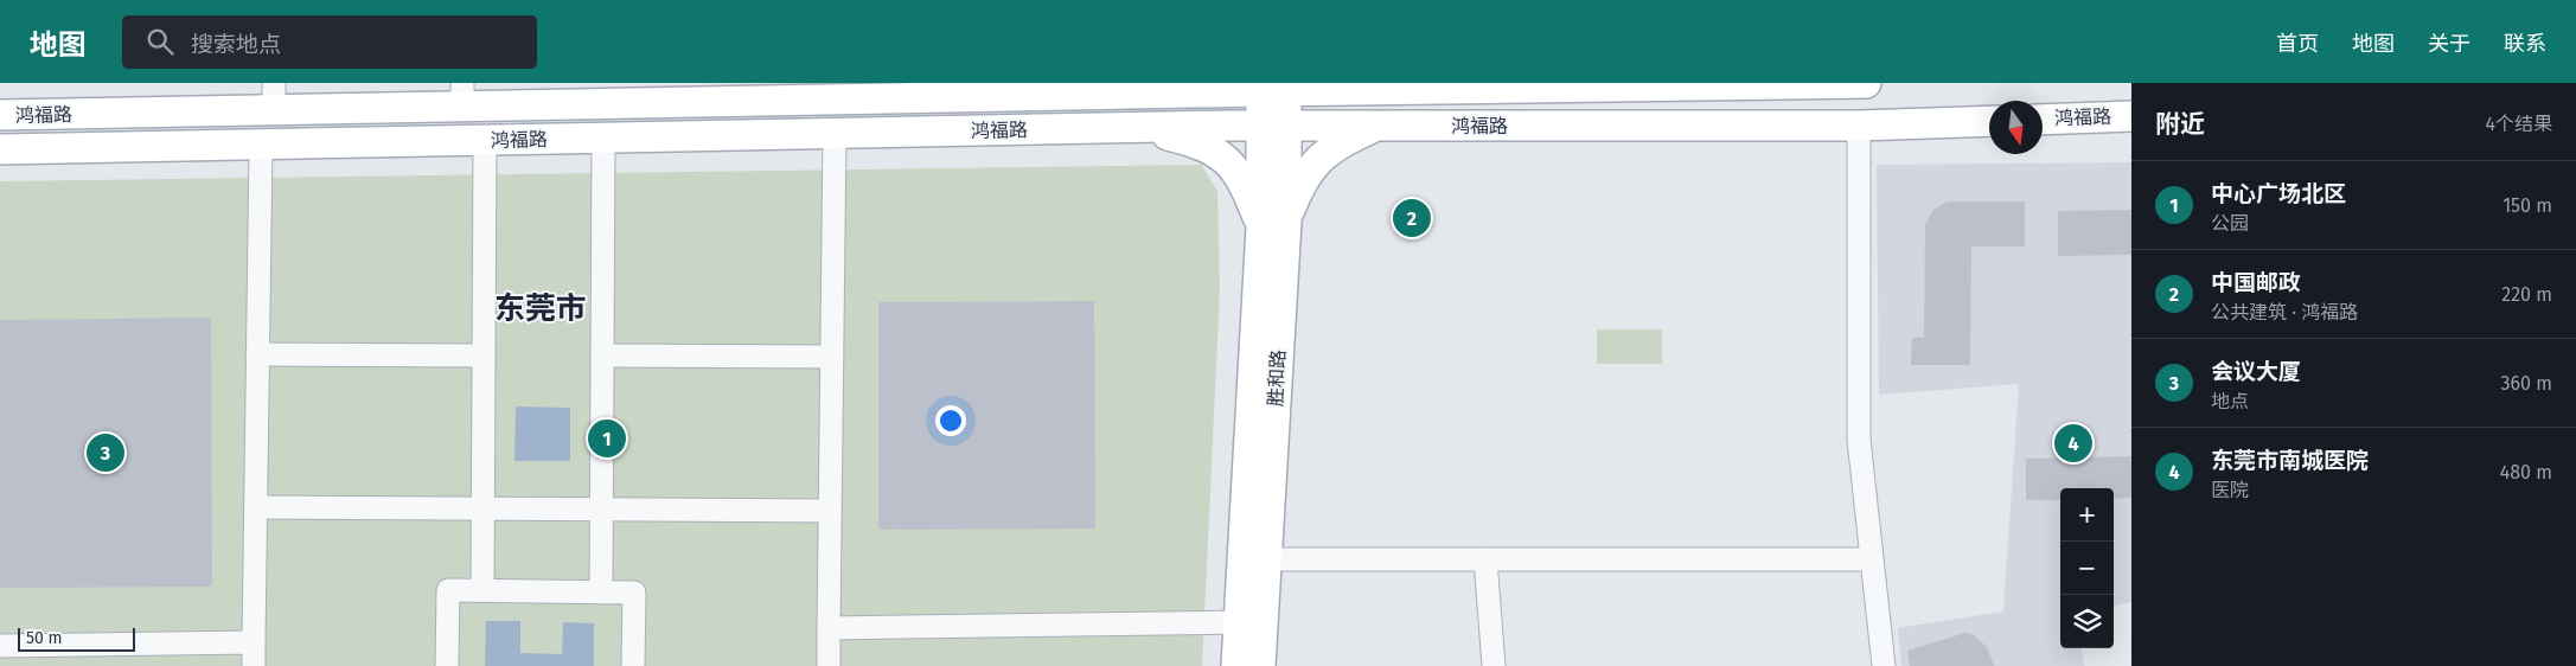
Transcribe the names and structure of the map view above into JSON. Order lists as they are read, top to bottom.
{
  "streets": {
    "main road": ["鸿福路", "胜和路"]
  },
  "crossings": [
    ["鸿福路", "胜和路"]
  ],
  "districts": ["东莞市"],
  "scale_bar": "50 m",
  "north": "bottom",
  "page": {
    "header": "地图",
    "search": "搜索地点",
    "nav": [
      "首页",
      "地图",
      "关于",
      "联系"
    ],
    "heading": ["附近", "4个结果"],
    "list": [
      {
        "mark": "1",
        "name": "中心广场北区",
        "note": "公园",
        "value": "150 m"
      },
      {
        "mark": "2",
        "name": "中国邮政",
        "note": "公共建筑 · 鸿福路",
        "value": "220 m"
      },
      {
        "mark": "3",
        "name": "会议大厦",
        "note": "地点",
        "value": "360 m"
      },
      {
        "mark": "4",
        "name": "东莞市南城医院",
        "note": "医院",
        "value": "480 m"
      }
    ],
    "pins": [
      "2",
      "1",
      "4",
      "3"
    ],
    "map_buttons": ["+", "−"],
    "scale": "50 m"
  }
}
